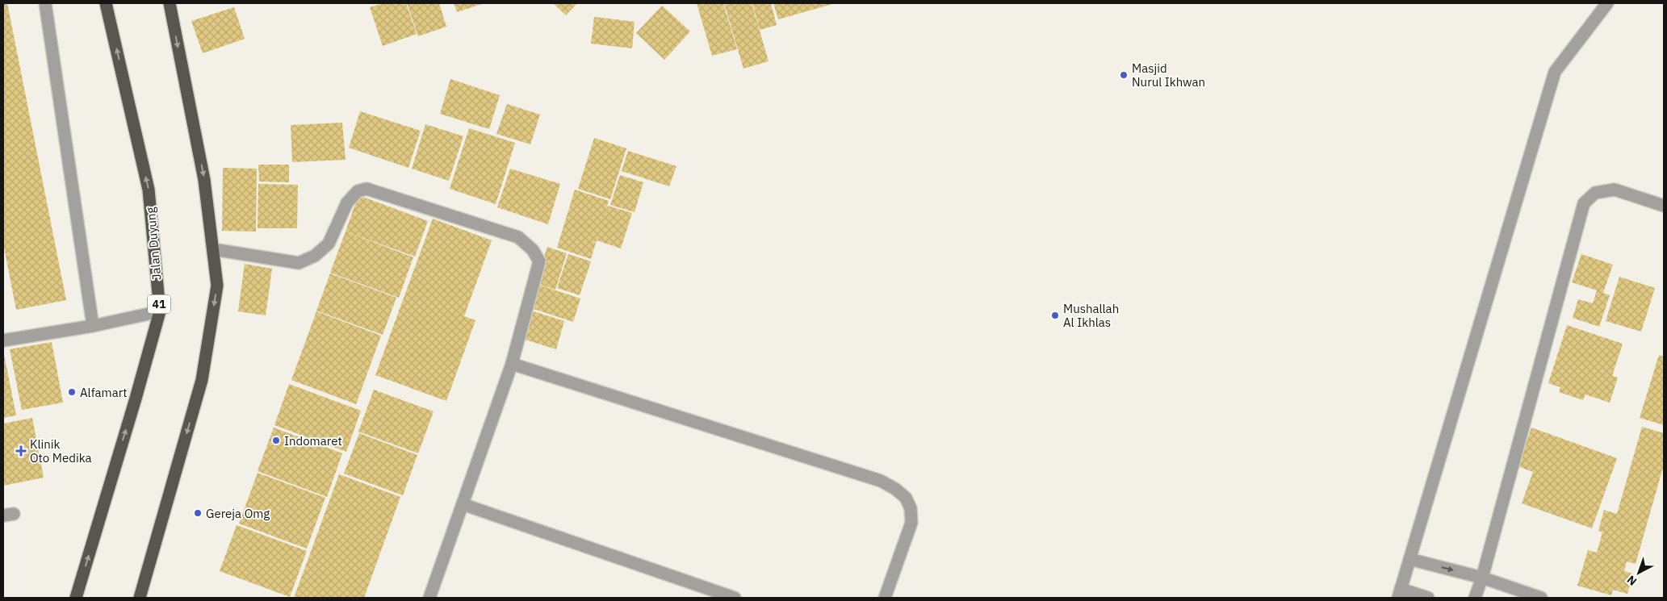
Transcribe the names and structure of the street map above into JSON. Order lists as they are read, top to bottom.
{
  "streets": {
    "highway": ["Jalan Duyung", "41"]
  },
  "places": {
    "other": [
      "Masjid Nurul Ikhwan",
      "Mushallah Al Ikhlas",
      "Alfamart",
      "Indomaret",
      "Gereja Omg"
    ],
    "health": ["Klinik Oto Medika"]
  },
  "north": "bottom left"
}
